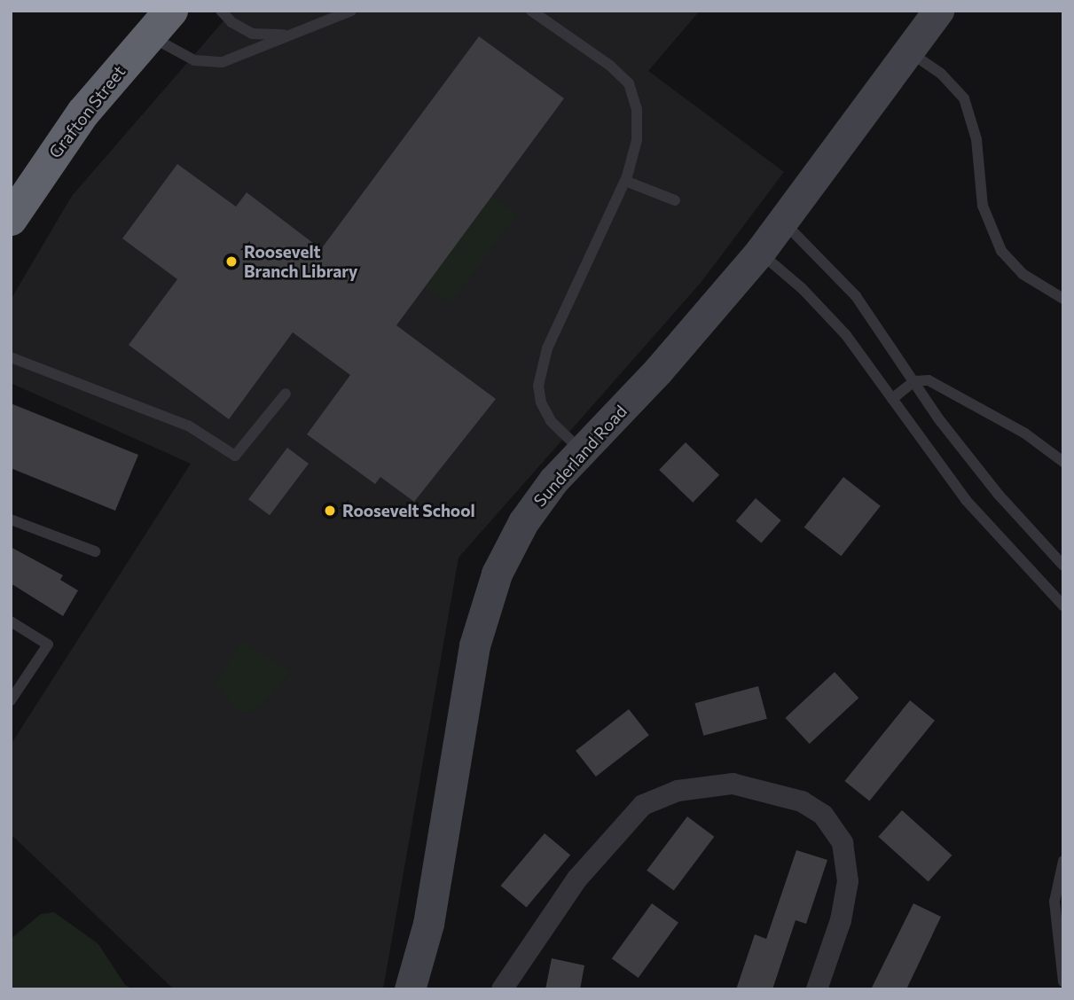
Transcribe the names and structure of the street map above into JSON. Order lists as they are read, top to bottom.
{
  "streets": {
    "highway": ["Grafton Street"],
    "street": ["Sunderland Road"]
  },
  "places": ["Roosevelt Branch Library", "Roosevelt School"]
}
